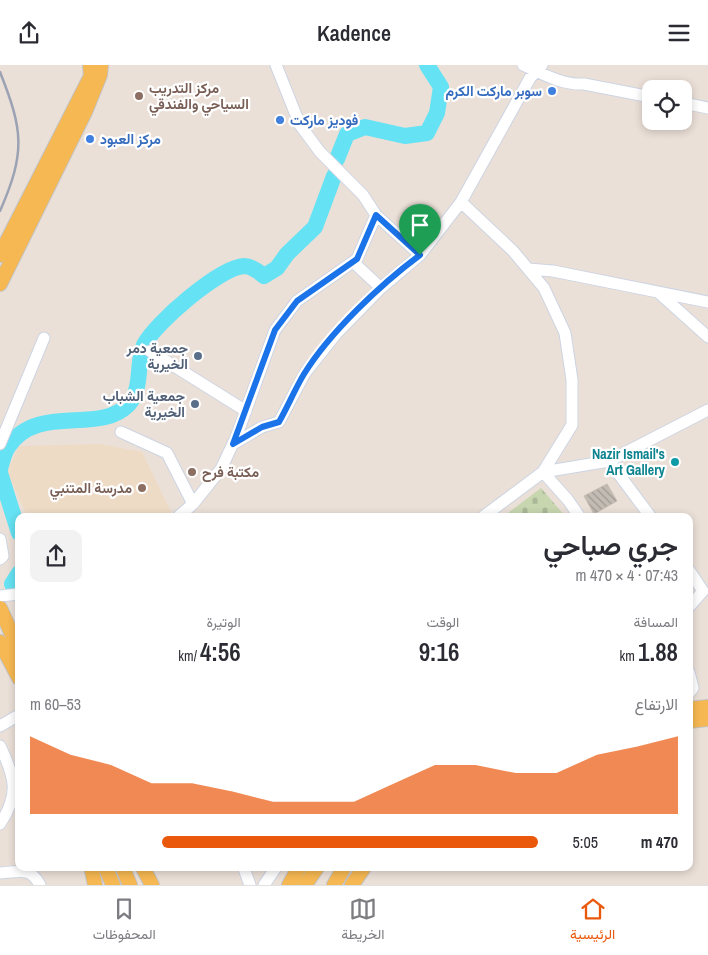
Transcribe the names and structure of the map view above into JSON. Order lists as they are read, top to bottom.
{
  "places": [
    "سوبر ماركت الكرم",
    "مركز التدريب السياحي والفندقي",
    "فوديز ماركت",
    "مركز العبود",
    "جمعية دمر الخيرية",
    "جمعية الشباب الخيرية",
    "Nazir Ismail's Art Gallery",
    "مكتبة فرح",
    "مدرسة المتنبي"
  ],
  "page": {
    "header": "Kadence",
    "heading": ["جري صباحي", "07:43 · 4 × 470 m"],
    "stats": [
      ["المسافة", "1.88 km"],
      ["الوقت", "9:16"],
      ["الوتيرة", "4:56 /km"]
    ],
    "chart": ["الارتفاع", "53–60 m"],
    "list": [
      {
        "name": "470 m",
        "note": "5:05"
      }
    ],
    "tabs": ["الرئيسية", "الخريطة", "المحفوظات"]
  }
}
